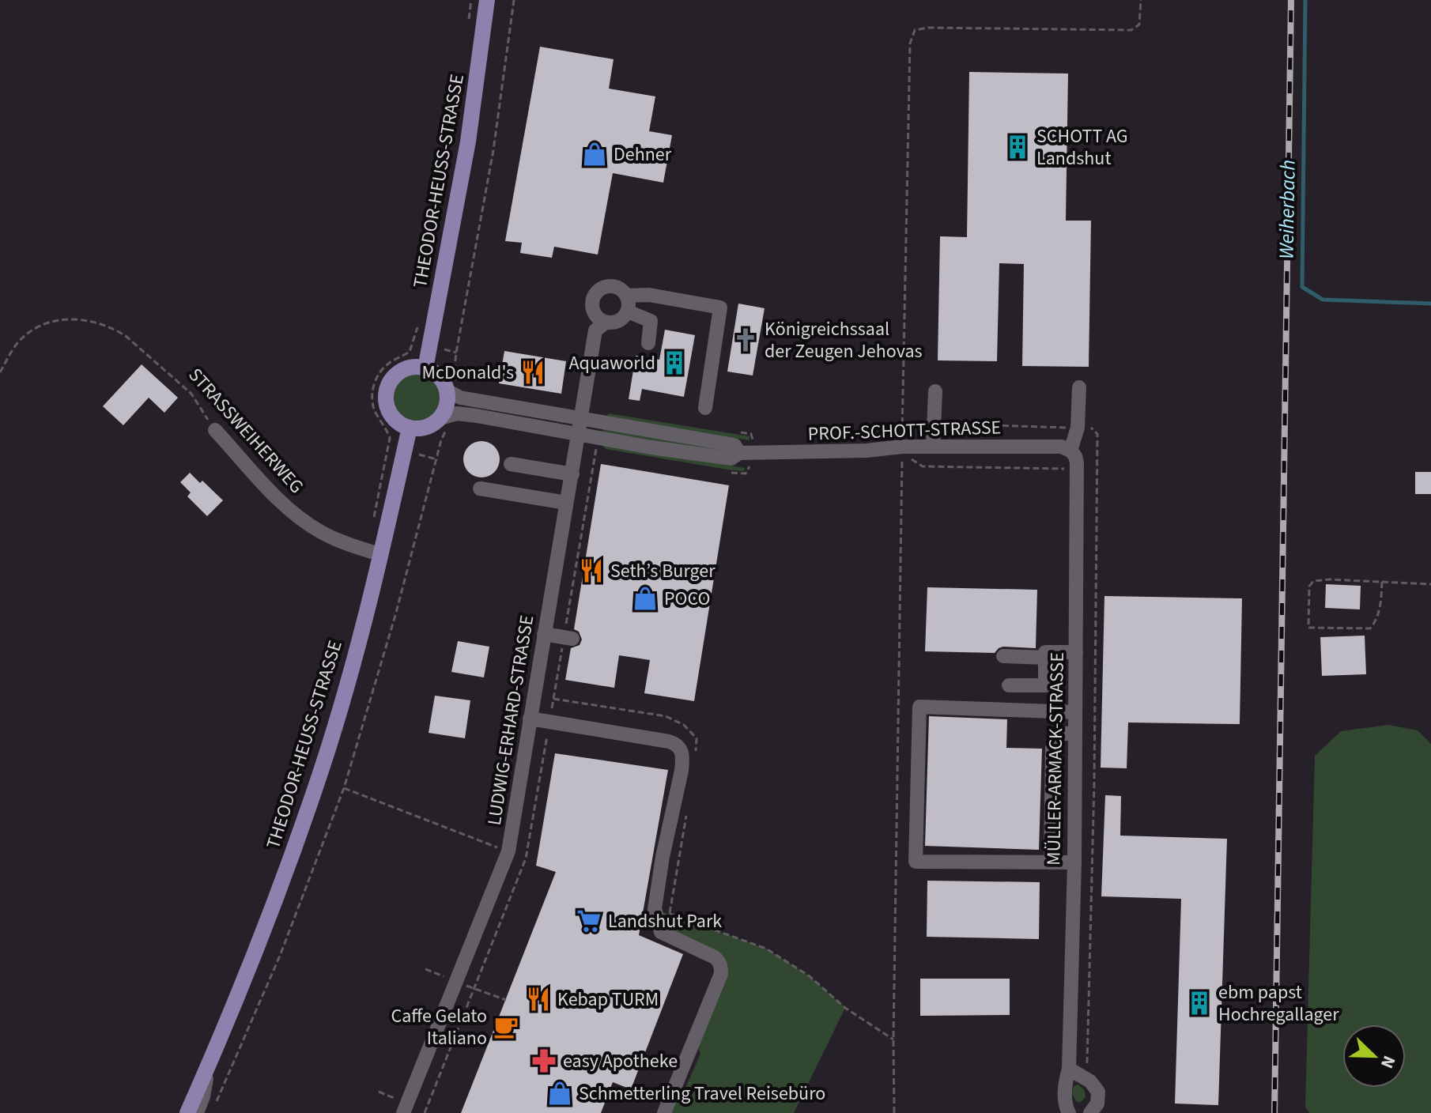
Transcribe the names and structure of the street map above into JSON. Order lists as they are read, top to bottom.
{
  "streets": {
    "main road": ["THEODOR-HEUSS-STRASSE"],
    "street": [
      "STRASSWEIHERWEG",
      "PROF.-SCHOTT-STRASSE",
      "LUDWIG-ERHARD-STRASSE",
      "MÜLLER-ARMACK-STRASSE"
    ]
  },
  "crossings": [
    ["THEODOR-HEUSS-STRASSE", "STRASSWEIHERWEG"],
    ["THEODOR-HEUSS-STRASSE", "PROF.-SCHOTT-STRASSE"],
    ["PROF.-SCHOTT-STRASSE", "LUDWIG-ERHARD-STRASSE"],
    ["PROF.-SCHOTT-STRASSE", "MÜLLER-ARMACK-STRASSE"]
  ],
  "water": ["Weiherbach"],
  "places": {
    "building": ["SCHOTT AG Landshut", "Aquaworld", "ebm papst Hochregallager"],
    "shop": ["Dehner", "POCO", "Schmetterling Travel Reisebüro"],
    "church": ["Königreichssaal der Zeugen Jehovas"],
    "restaurant": ["McDonald's", "Seth’s Burger", "Kebap TURM"],
    "supermarket": ["Landshut Park"],
    "cafe": ["Caffe Gelato Italiano"],
    "pharmacy": ["easy Apotheke"]
  },
  "north": "bottom right"
}
